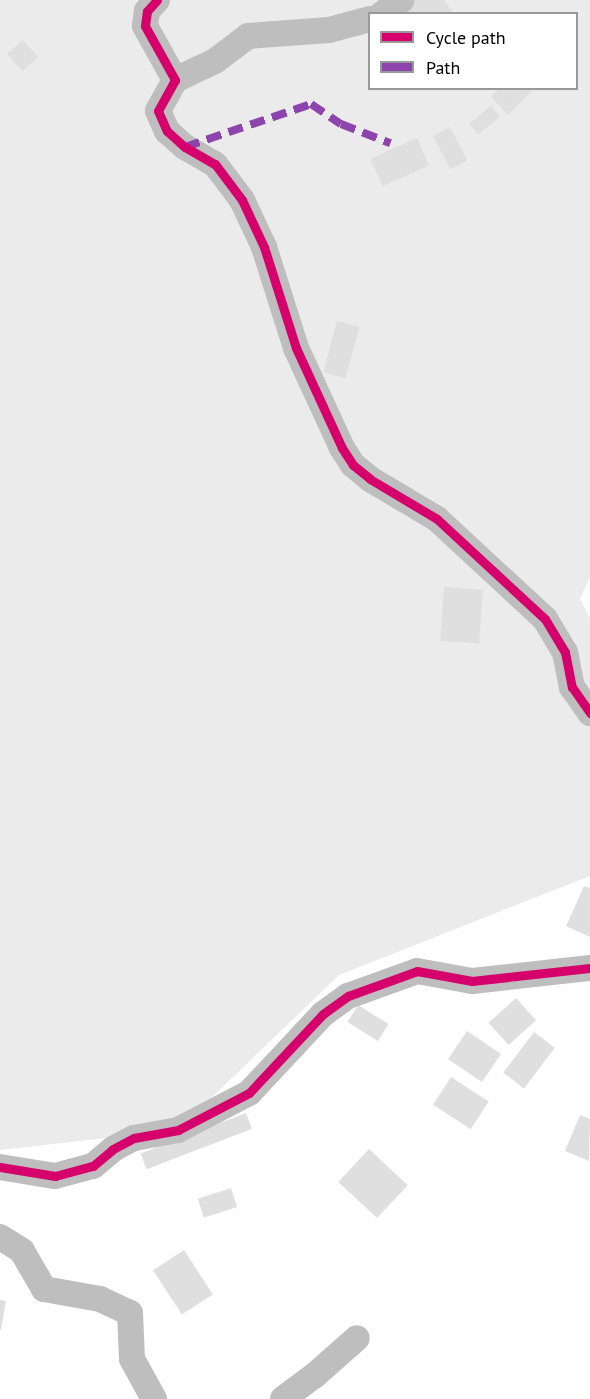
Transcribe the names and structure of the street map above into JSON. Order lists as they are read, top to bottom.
{
  "legend": ["Cycle path", "Path"]
}
